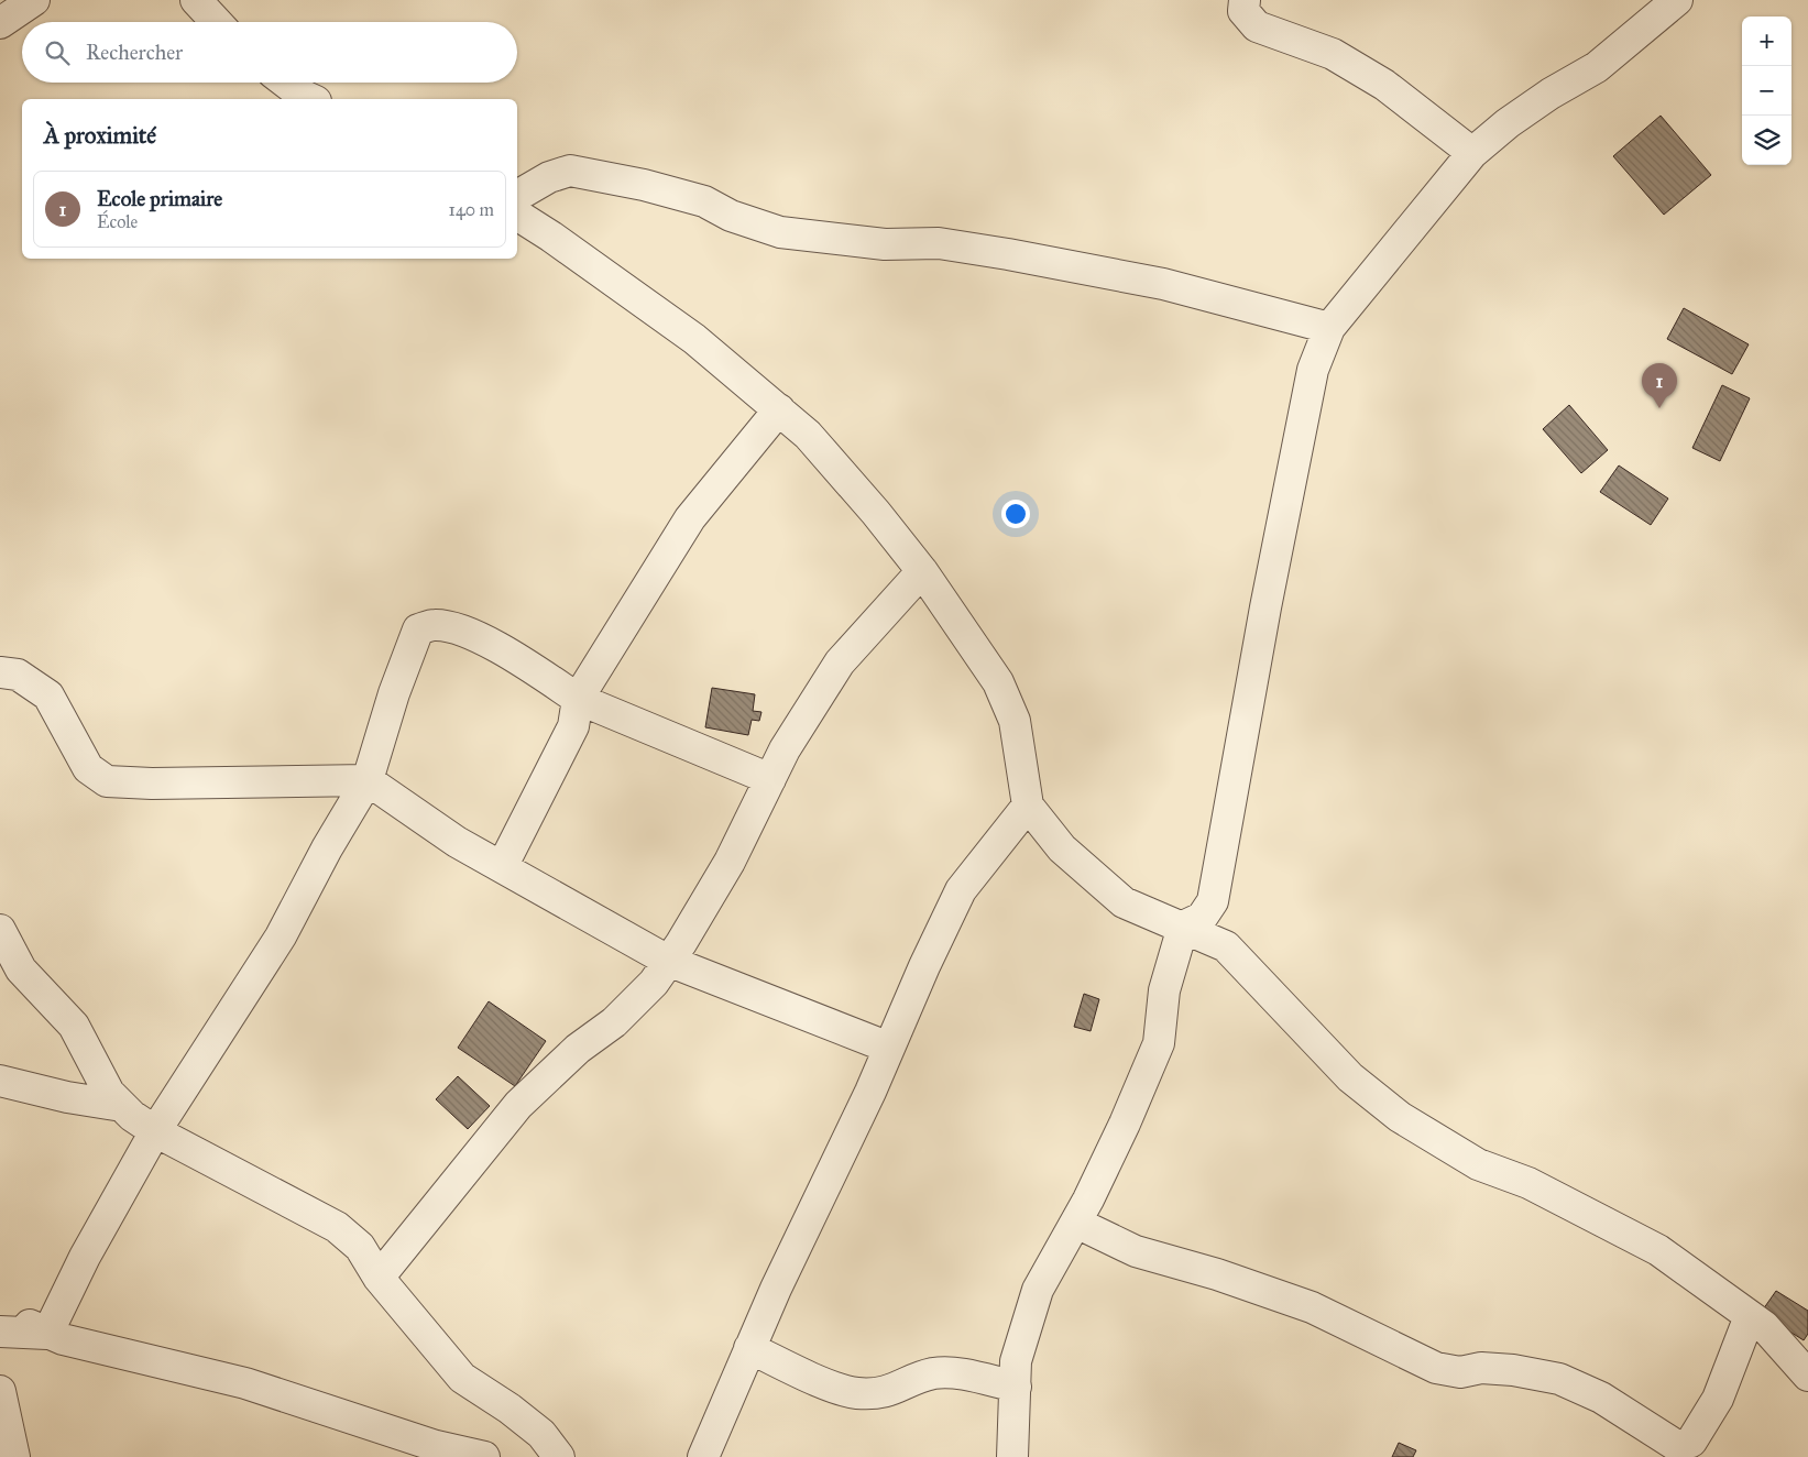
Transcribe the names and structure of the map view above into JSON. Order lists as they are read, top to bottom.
{
  "page": {
    "map_buttons": ["+", "−"],
    "search": "Rechercher",
    "heading": "À proximité",
    "list": [
      {
        "mark": "1",
        "name": "Ecole primaire",
        "note": "École",
        "value": "140 m"
      }
    ],
    "pins": "1"
  }
}
